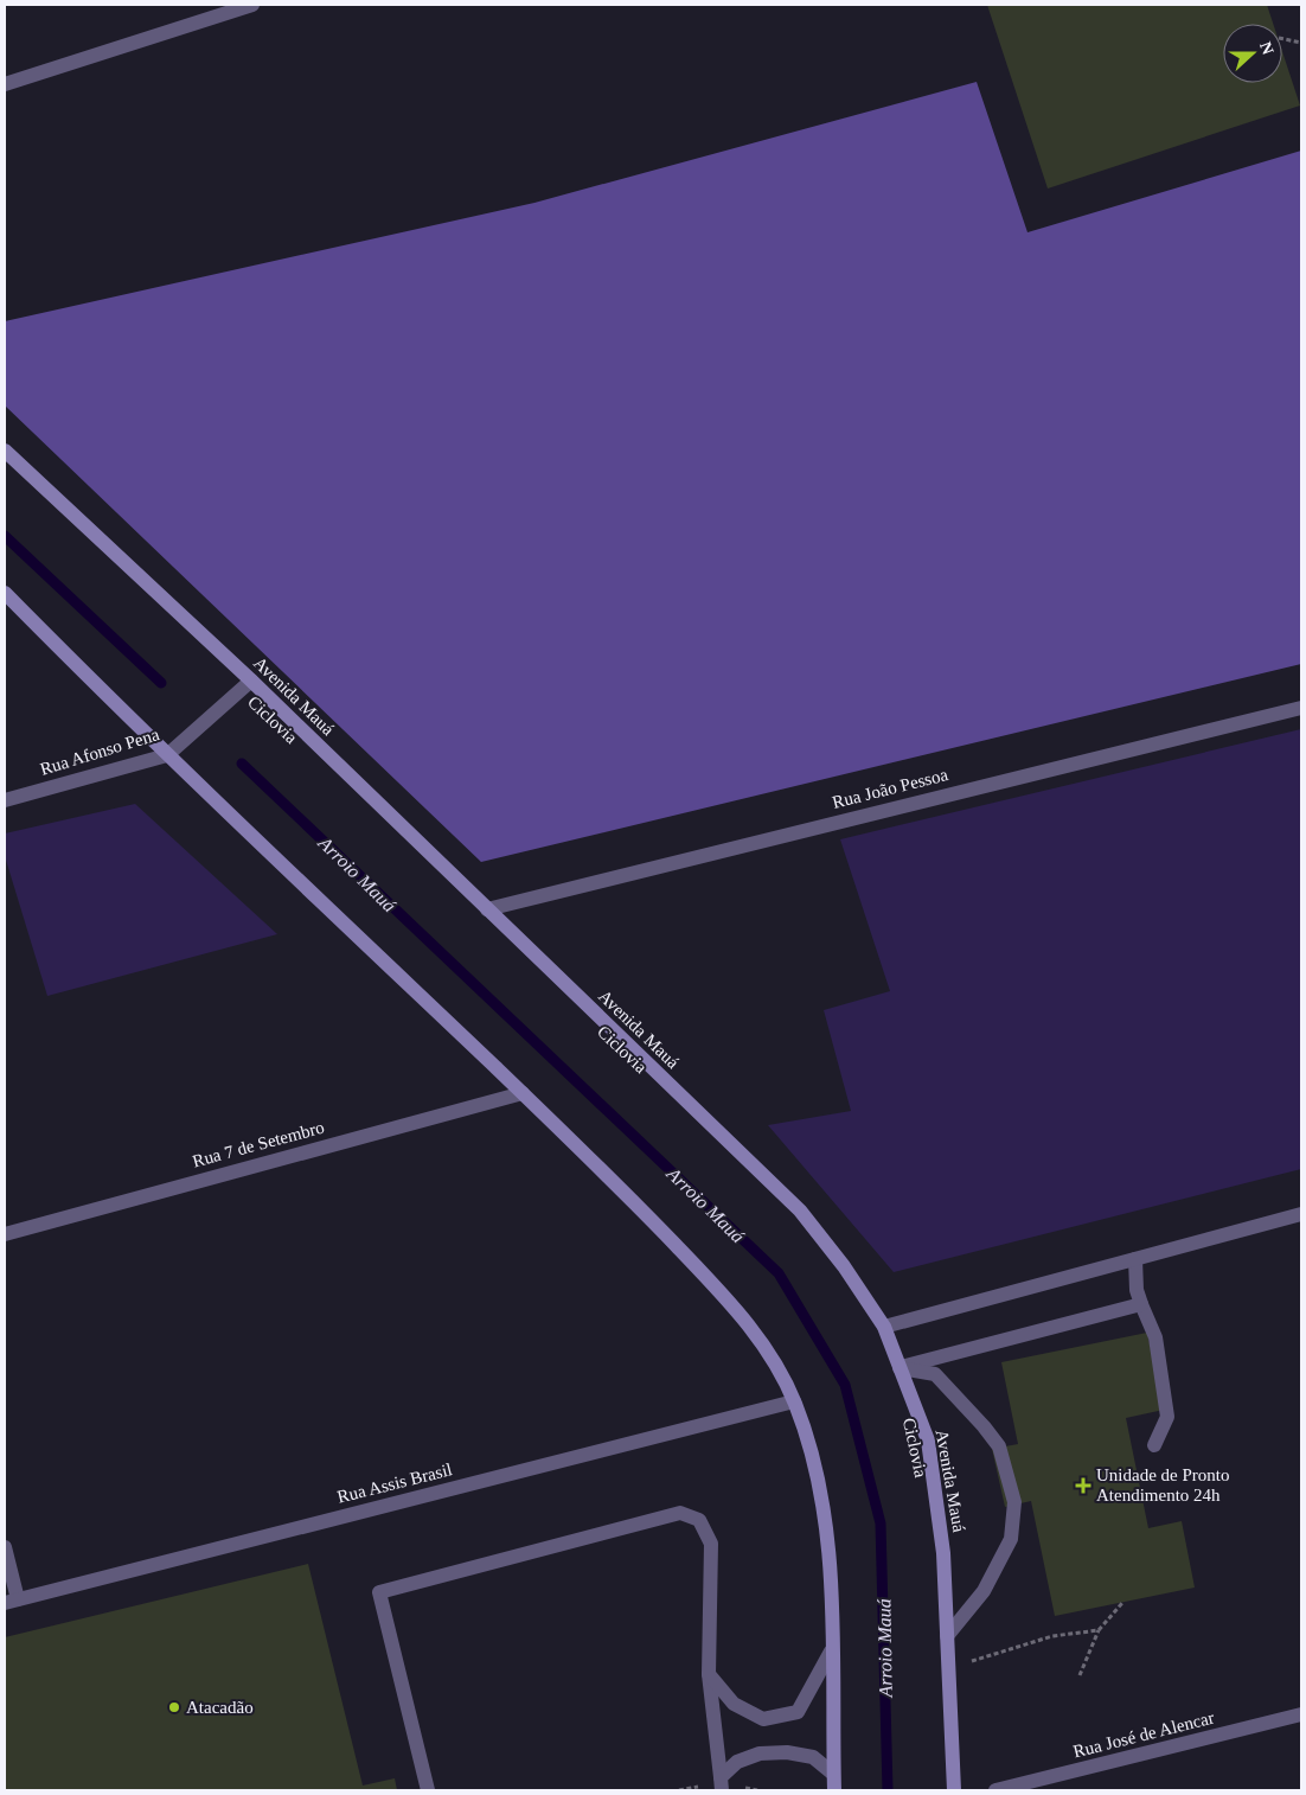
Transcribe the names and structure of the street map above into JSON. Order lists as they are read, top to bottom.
{
  "streets": {
    "main road": ["Avenida Mauá"],
    "street": [
      "Rua Afonso Pena",
      "Rua João Pessoa",
      "Rua 7 de Setembro",
      "Rua Assis Brasil",
      "Rua José de Alencar"
    ]
  },
  "crossings": [
    ["Avenida Mauá", "Rua Afonso Pena"],
    ["Avenida Mauá", "Rua João Pessoa"]
  ],
  "water": ["Arroio Mauá"],
  "places": {
    "health": ["Unidade de Pronto Atendimento 24h"],
    "other": ["Atacadão"]
  },
  "north": "right"
}
